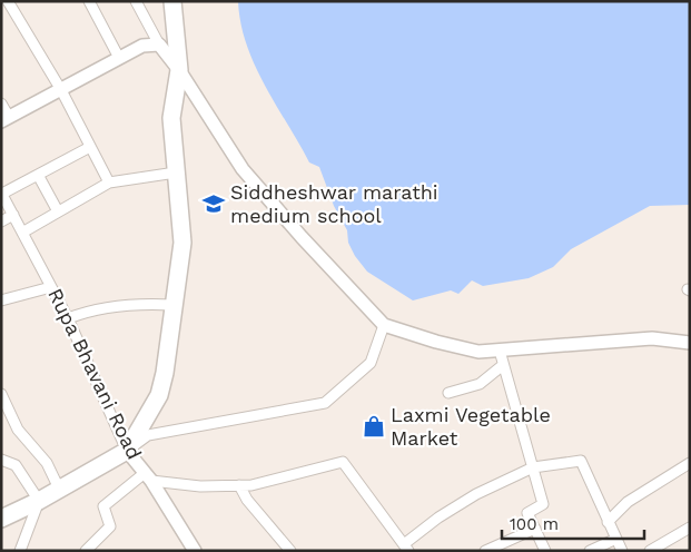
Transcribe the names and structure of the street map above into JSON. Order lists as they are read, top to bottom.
{
  "streets": {
    "street": ["Rupa Bhavani Road"]
  },
  "places": {
    "school or university": ["Siddheshwar marathi medium school"],
    "shop": ["Laxmi Vegetable Market"]
  },
  "scale_bar": "100 m"
}
